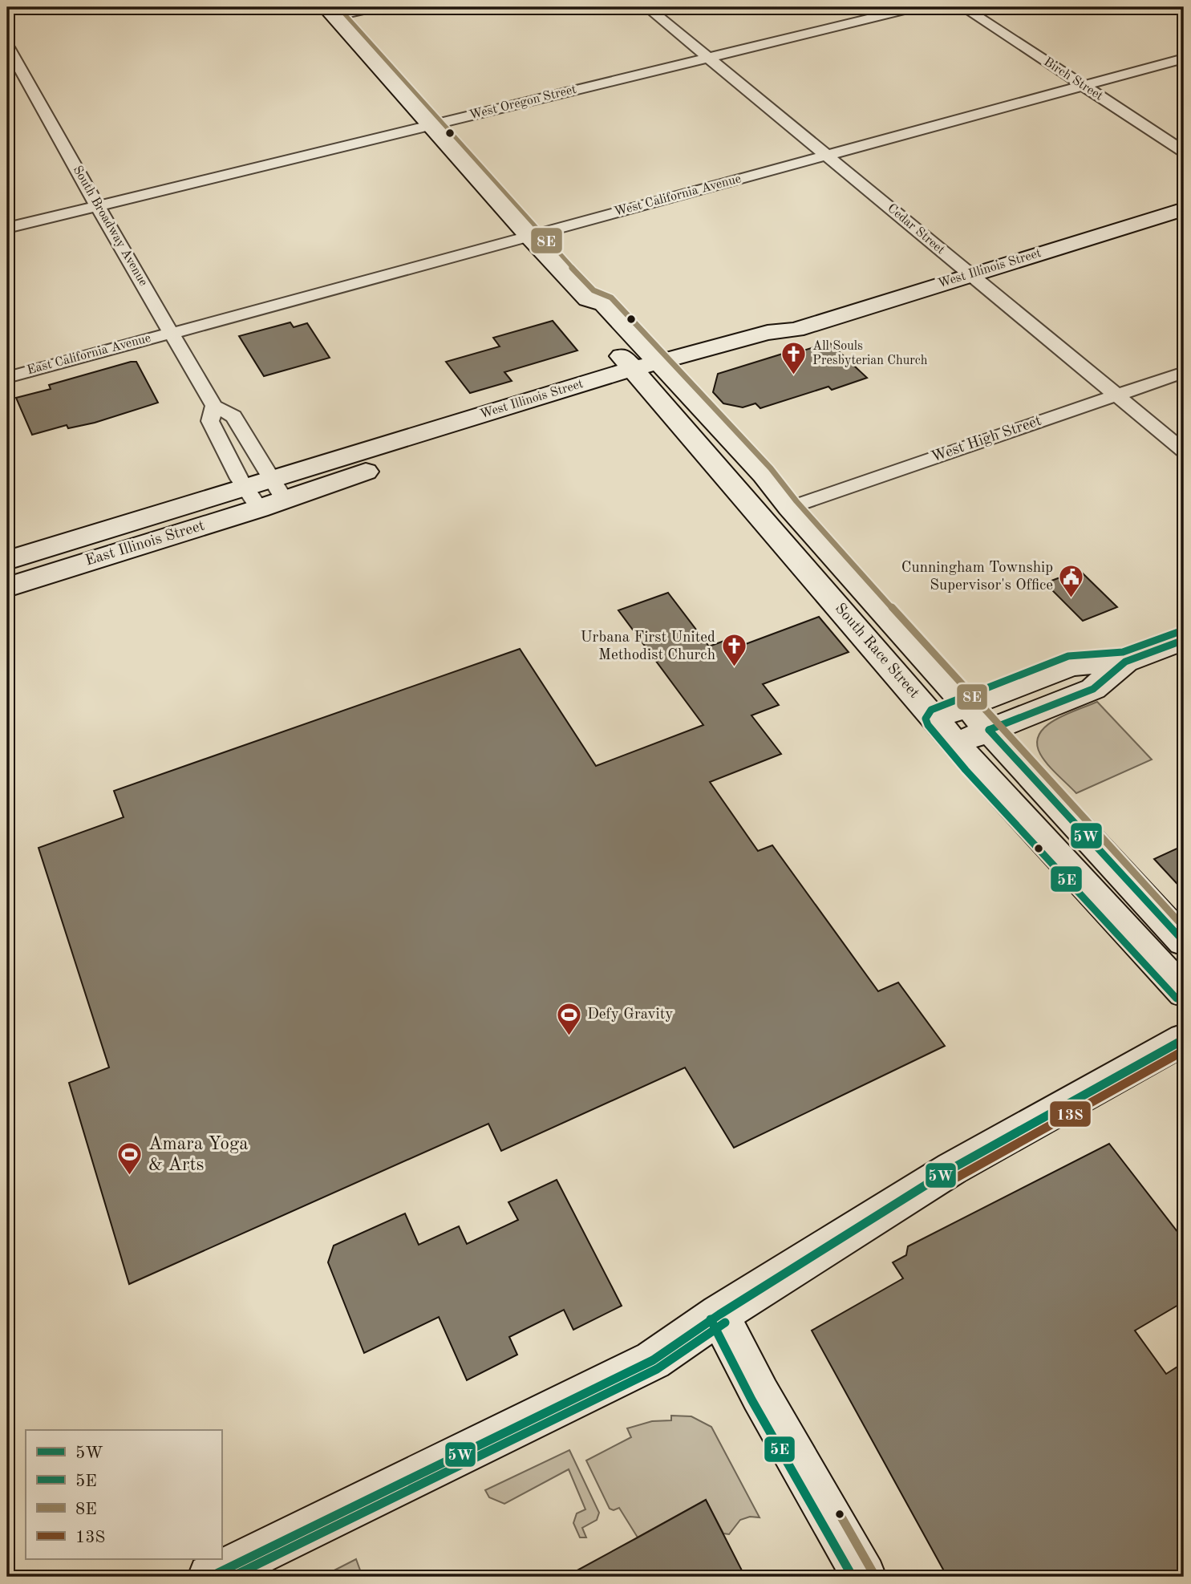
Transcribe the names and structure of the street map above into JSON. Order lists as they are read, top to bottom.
{
  "streets": {
    "street": [
      "Birch Street",
      "West Oregon Street",
      "West California Avenue",
      "South Broadway Avenue",
      "Cedar Street",
      "West Illinois Street",
      "East California Avenue",
      "West High Street",
      "East Illinois Street",
      "South Race Street"
    ]
  },
  "crossings": [
    ["Birch Street", "West California Avenue"],
    ["West Oregon Street", "South Broadway Avenue"],
    ["West Oregon Street", "Cedar Street"],
    ["West Oregon Street", "South Race Street"],
    ["West California Avenue", "South Broadway Avenue"],
    ["West California Avenue", "Cedar Street"],
    ["West California Avenue", "East California Avenue"],
    ["West California Avenue", "South Race Street"],
    ["South Broadway Avenue", "West Illinois Street"],
    ["South Broadway Avenue", "East California Avenue"],
    ["South Broadway Avenue", "East Illinois Street"],
    ["Cedar Street", "West Illinois Street"],
    ["Cedar Street", "West High Street"],
    ["West Illinois Street", "East Illinois Street"],
    ["West Illinois Street", "South Race Street"],
    ["West High Street", "South Race Street"]
  ],
  "places": {
    "church": ["All Souls Presbyterian Church", "Urbana First United Methodist Church"],
    "public building": ["Cunningham Township Supervisor's Office"],
    "sports": ["Defy Gravity", "Amara Yoga & Arts"]
  },
  "lines": [
    "transit line 8E",
    "transit line 5E",
    "transit line 5W",
    "transit line 13S"
  ],
  "legend": [
    "5W",
    "5E",
    "8E",
    "13S"
  ]
}
